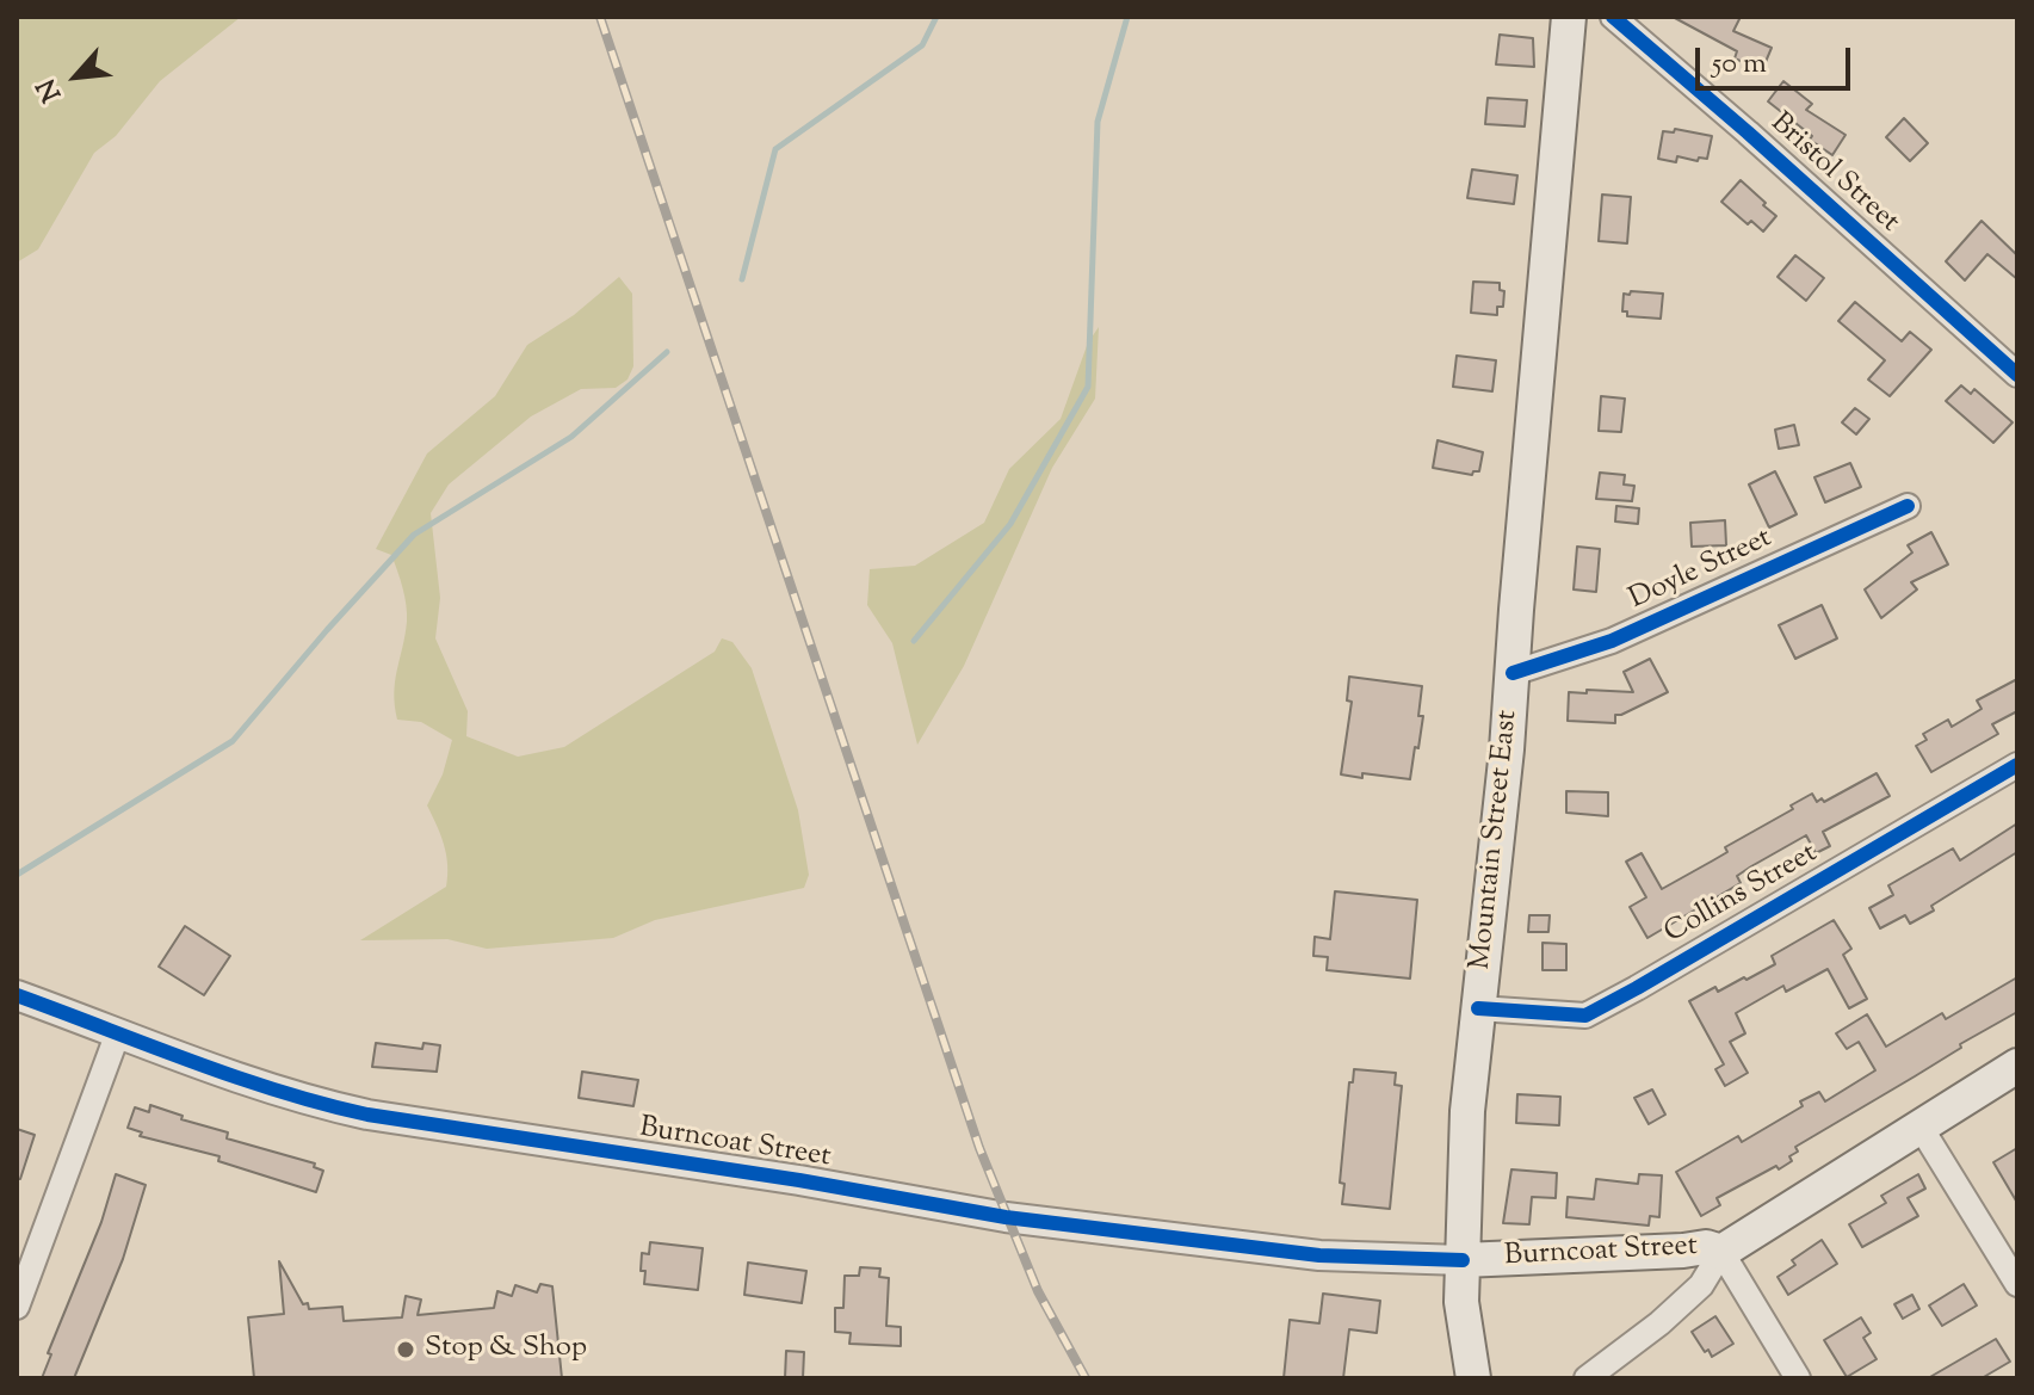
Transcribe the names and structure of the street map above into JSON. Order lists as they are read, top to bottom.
{
  "streets": {
    "main road": ["Mountain Street East", "Burncoat Street"],
    "street": ["Bristol Street", "Doyle Street", "Collins Street"]
  },
  "crossings": [
    ["Doyle Street", "Mountain Street East"],
    ["Mountain Street East", "Collins Street"],
    ["Mountain Street East", "Burncoat Street"]
  ],
  "places": ["Stop & Shop"],
  "scale_bar": "50 m",
  "north": "bottom left"
}
